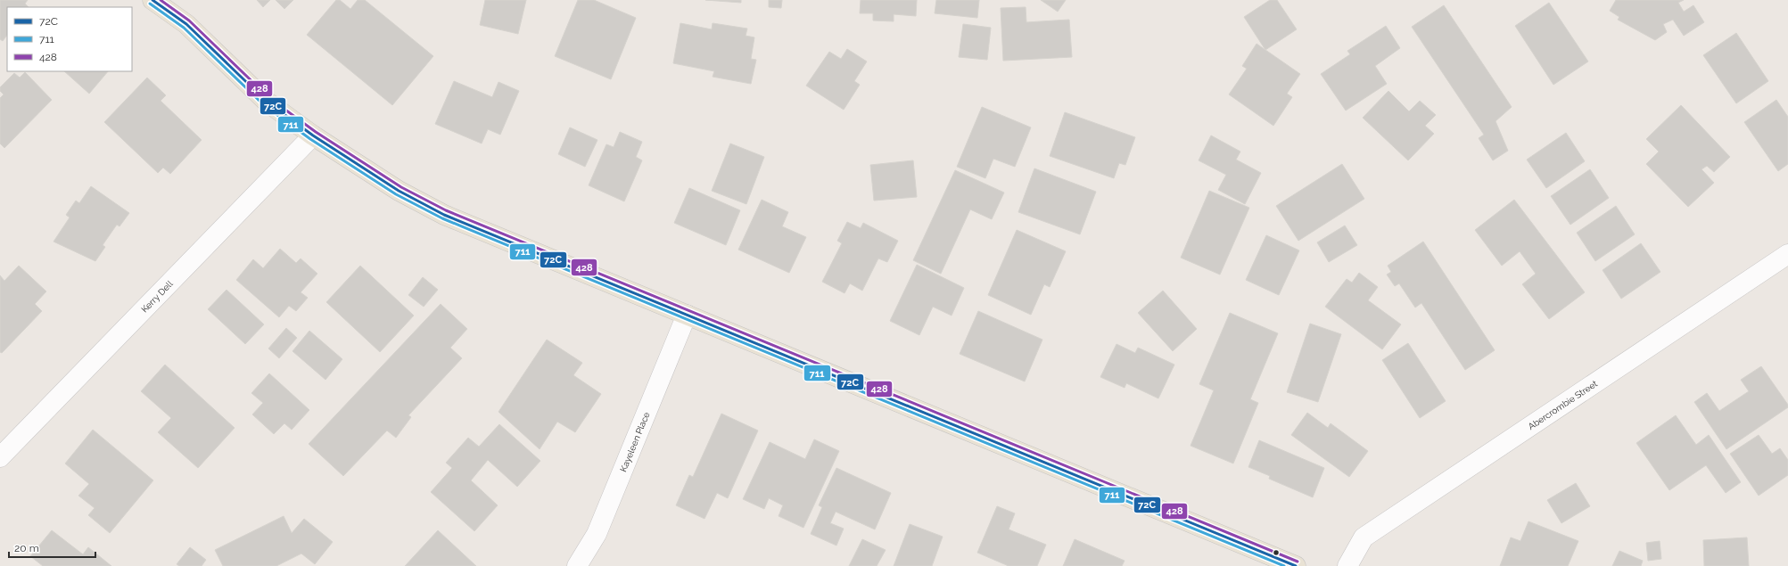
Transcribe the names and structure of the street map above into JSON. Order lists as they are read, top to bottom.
{
  "streets": {
    "street": ["Kerry Dell", "Abercrombie Street", "Kayeleen Place"]
  },
  "lines": ["transit line 72C", "transit line 428", "transit line 711"],
  "legend": ["72C", "711", "428"],
  "scale_bar": "20 m"
}
